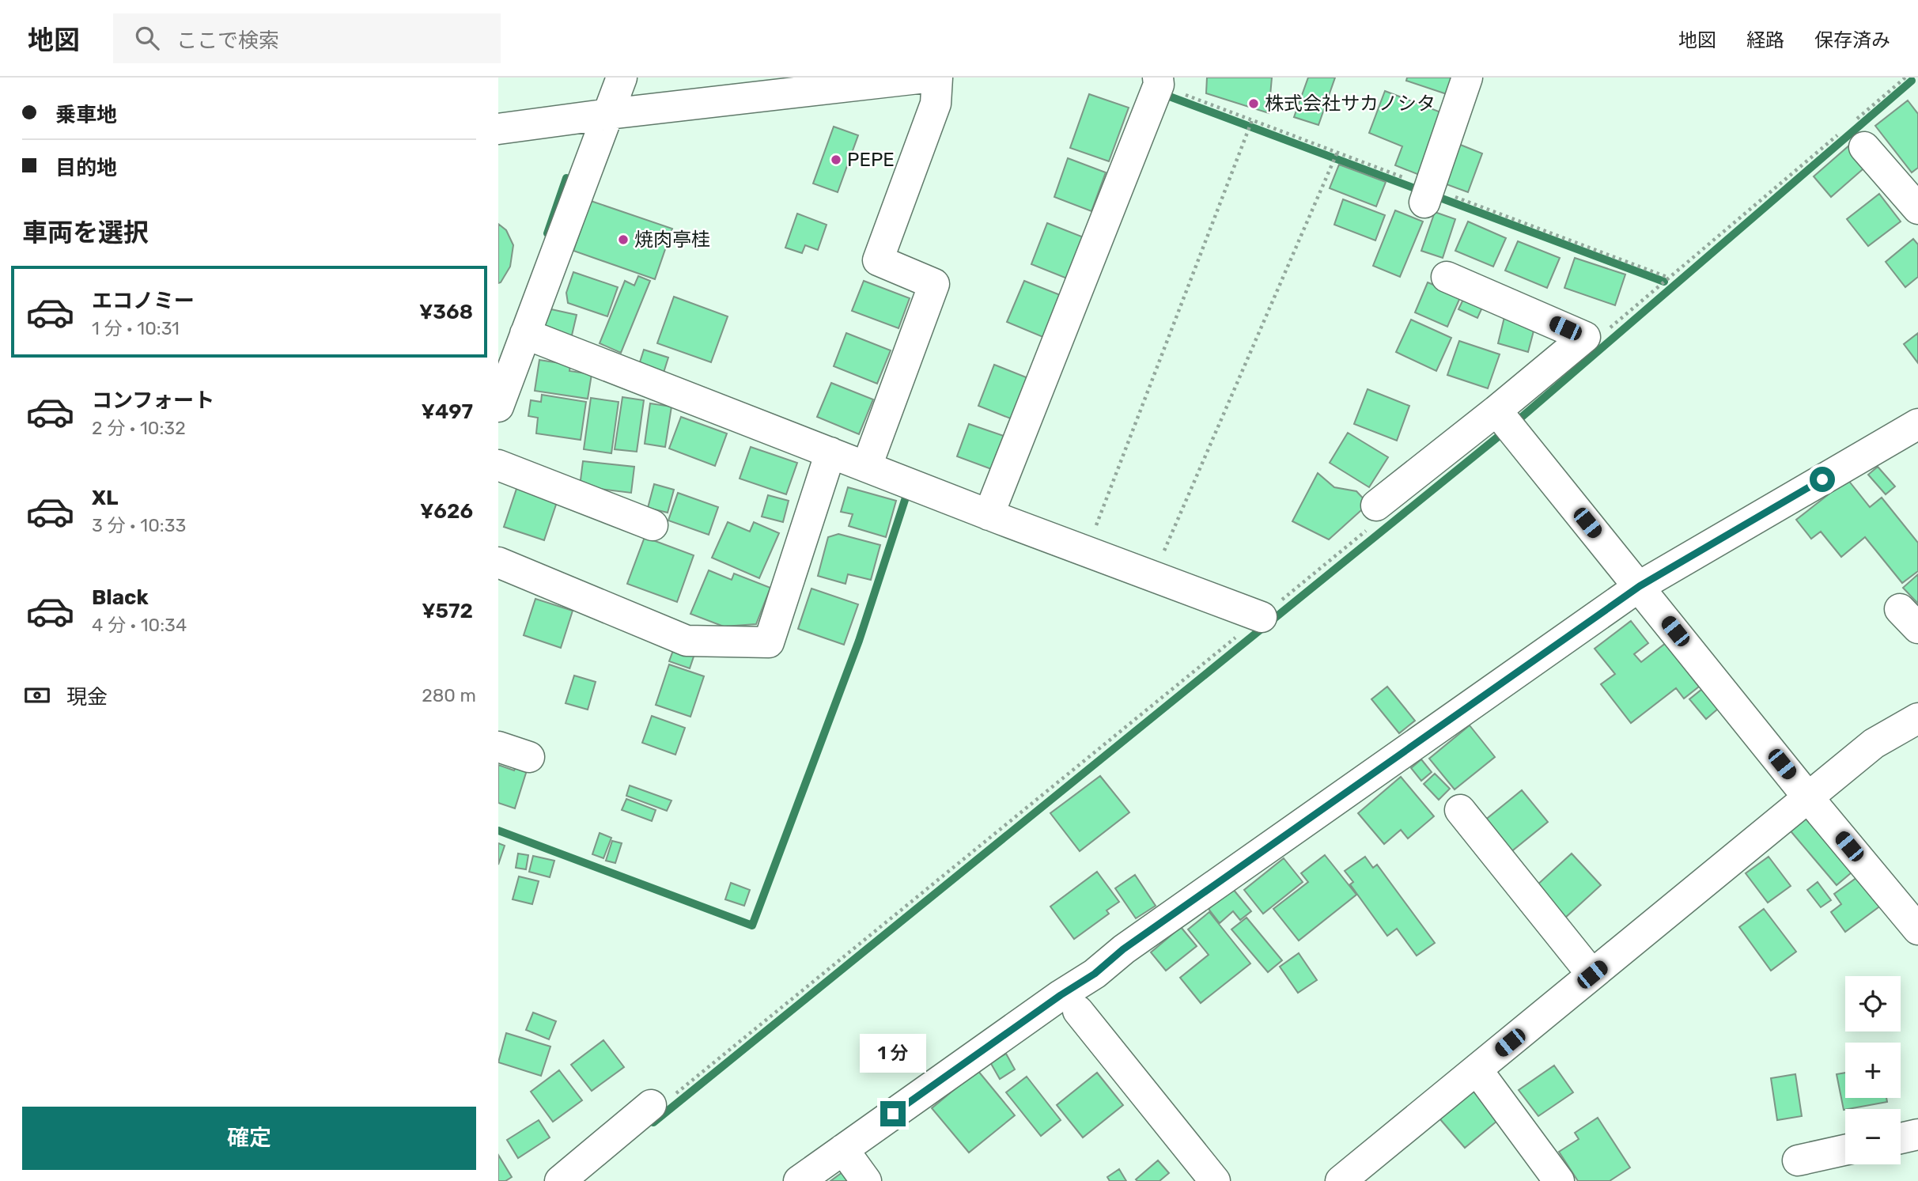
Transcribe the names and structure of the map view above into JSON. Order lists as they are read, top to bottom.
{
  "places": ["株式会社サカノシタ", "PEPE", "焼肉亭桂"],
  "page": {
    "header": "地図",
    "search": "ここで検索",
    "nav": ["地図", "経路", "保存済み"],
    "banner": ["乗車地", "目的地"],
    "heading": "車両を選択",
    "list": [
      {
        "name": "エコノミー",
        "note": "1 分 · 10:31",
        "value": "¥368"
      },
      {
        "name": "コンフォート",
        "note": "2 分 · 10:32",
        "value": "¥497"
      },
      {
        "name": "XL",
        "note": "3 分 · 10:33",
        "value": "¥626"
      },
      {
        "name": "Black",
        "note": "4 分 · 10:34",
        "value": "¥572"
      }
    ],
    "pay": ["現金", "280 m"],
    "map_buttons": ["+", "−"],
    "bubble": "1 分",
    "buttons": "確定"
  }
}
